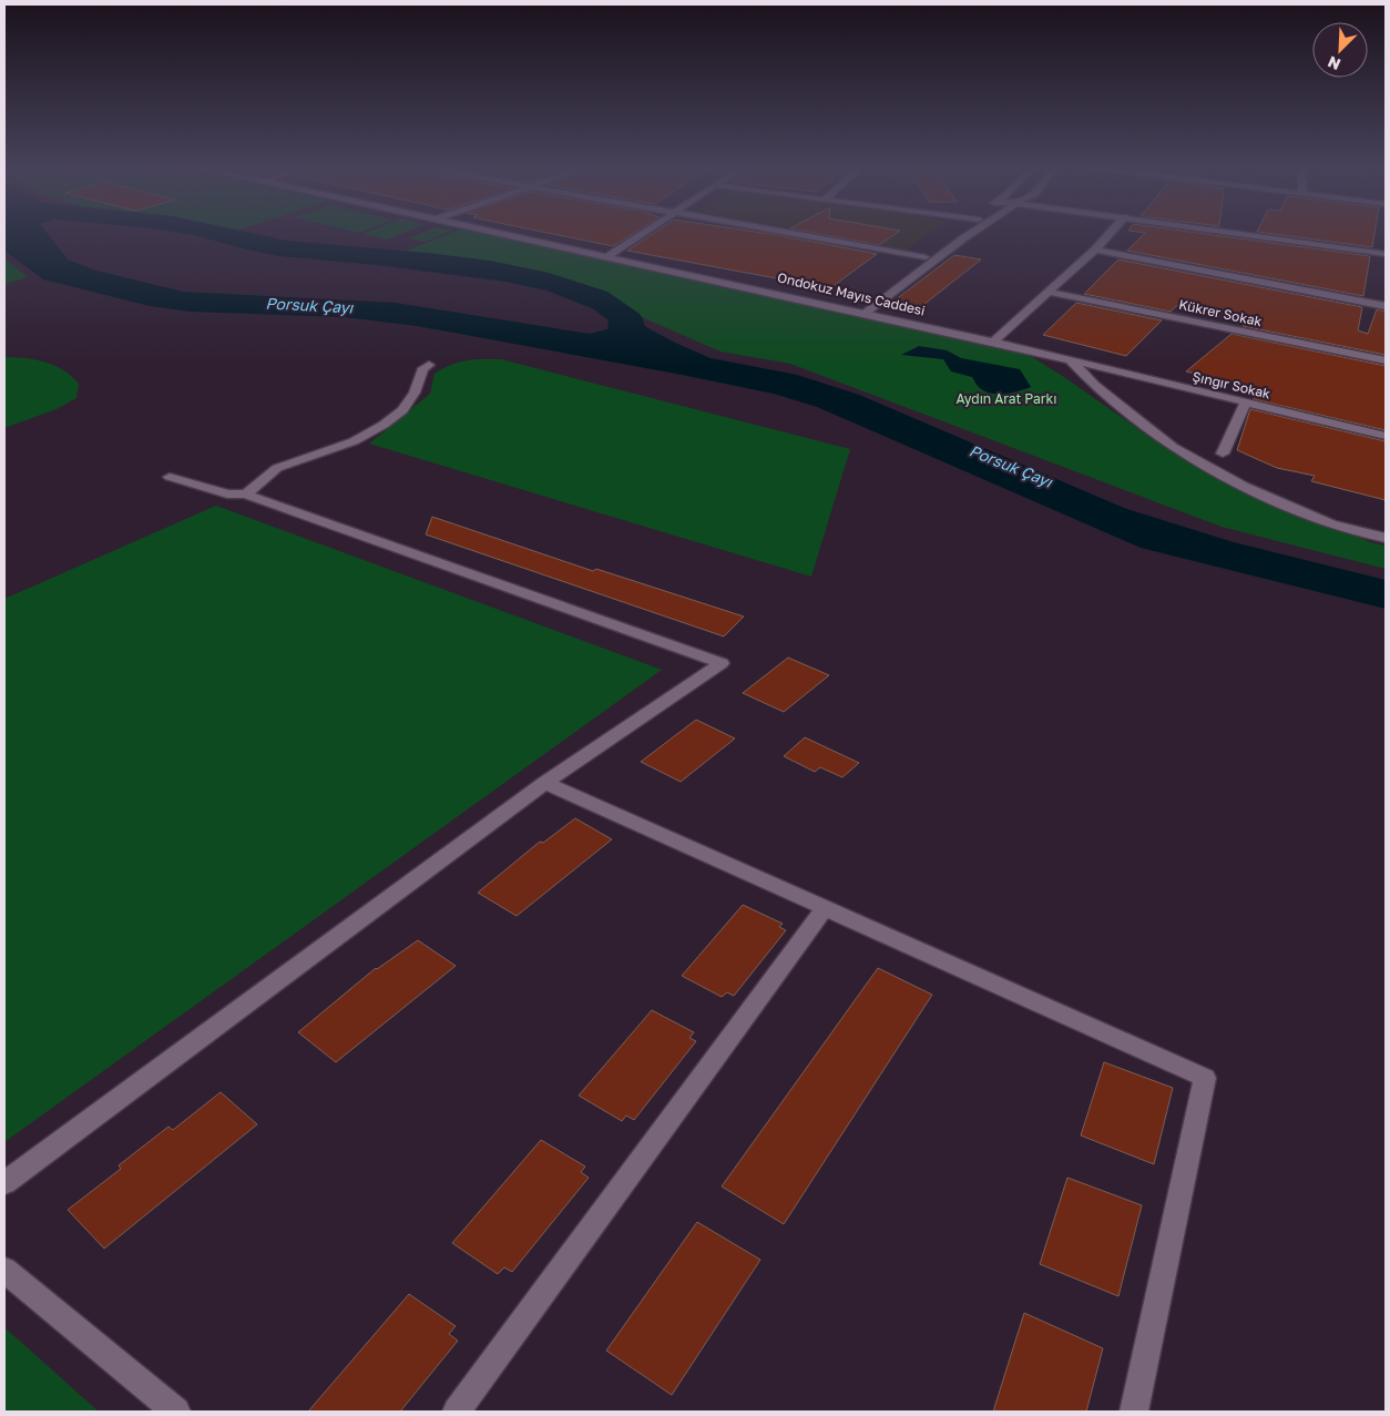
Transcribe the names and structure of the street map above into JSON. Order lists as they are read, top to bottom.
{
  "streets": {
    "street": ["Ondokuz Mayıs Caddesi", "Kükrer Sokak", "Şıngır Sokak"]
  },
  "crossings": [
    ["Ondokuz Mayıs Caddesi", "Şıngır Sokak"]
  ],
  "water": ["Porsuk Çayı"],
  "parks": ["Aydın Arat Parkı"],
  "north": "bottom left"
}
